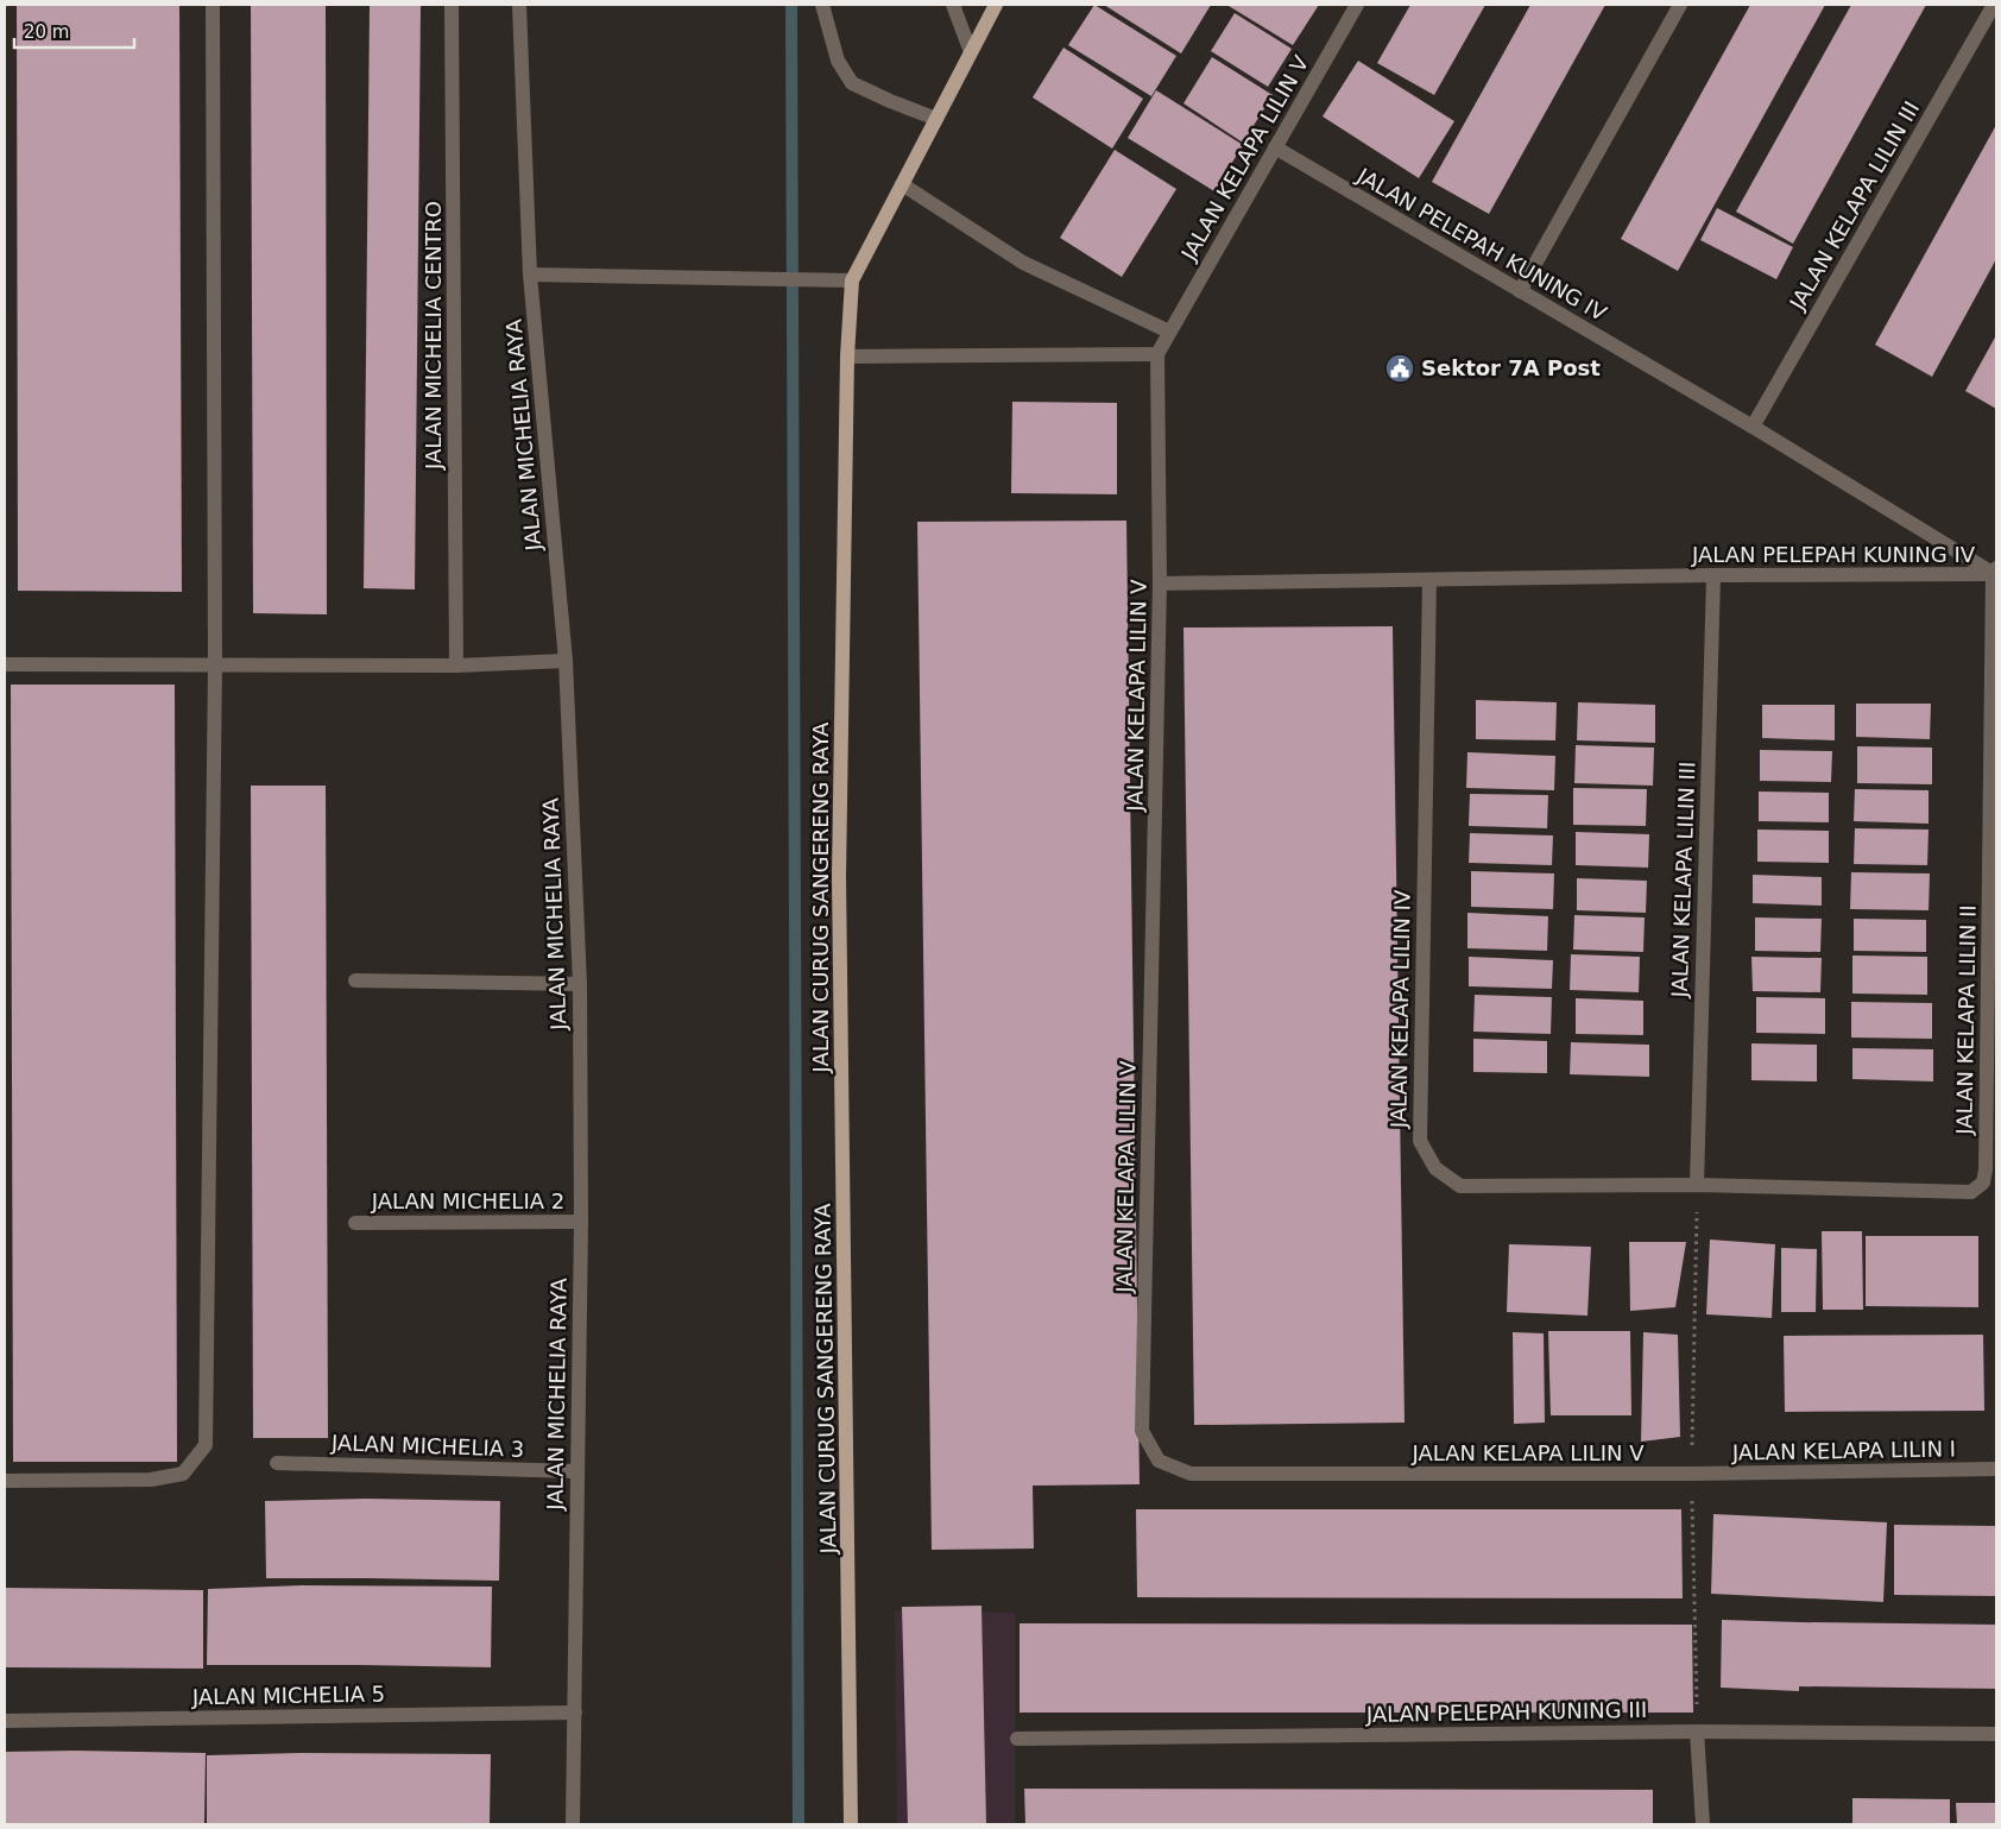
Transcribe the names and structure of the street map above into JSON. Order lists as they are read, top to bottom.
{
  "streets": {
    "main road": ["JALAN CURUG SANGERENG RAYA"],
    "street": [
      "JALAN KELAPA LILIN V",
      "JALAN KELAPA LILIN III",
      "JALAN PELEPAH KUNING IV",
      "JALAN MICHELIA CENTRO",
      "JALAN MICHELIA RAYA",
      "JALAN KELAPA LILIN IV",
      "JALAN KELAPA LILIN II",
      "JALAN MICHELIA 2",
      "JALAN MICHELIA 3",
      "JALAN KELAPA LILIN I",
      "JALAN MICHELIA 5",
      "JALAN PELEPAH KUNING III"
    ]
  },
  "crossings": [
    ["JALAN KELAPA LILIN V", "JALAN PELEPAH KUNING IV"],
    ["JALAN KELAPA LILIN V", "JALAN KELAPA LILIN I"],
    ["JALAN KELAPA LILIN III", "JALAN PELEPAH KUNING IV"],
    ["JALAN KELAPA LILIN III", "JALAN KELAPA LILIN IV"],
    ["JALAN KELAPA LILIN III", "JALAN KELAPA LILIN II"],
    ["JALAN PELEPAH KUNING IV", "JALAN KELAPA LILIN IV"],
    ["JALAN PELEPAH KUNING IV", "JALAN KELAPA LILIN II"],
    ["JALAN MICHELIA RAYA", "JALAN MICHELIA 2"],
    ["JALAN MICHELIA RAYA", "JALAN MICHELIA 3"],
    ["JALAN MICHELIA RAYA", "JALAN MICHELIA 5"],
    ["JALAN KELAPA LILIN IV", "JALAN KELAPA LILIN II"]
  ],
  "places": {
    "public building": ["Sektor 7A Post"]
  },
  "scale_bar": "20 m"
}
